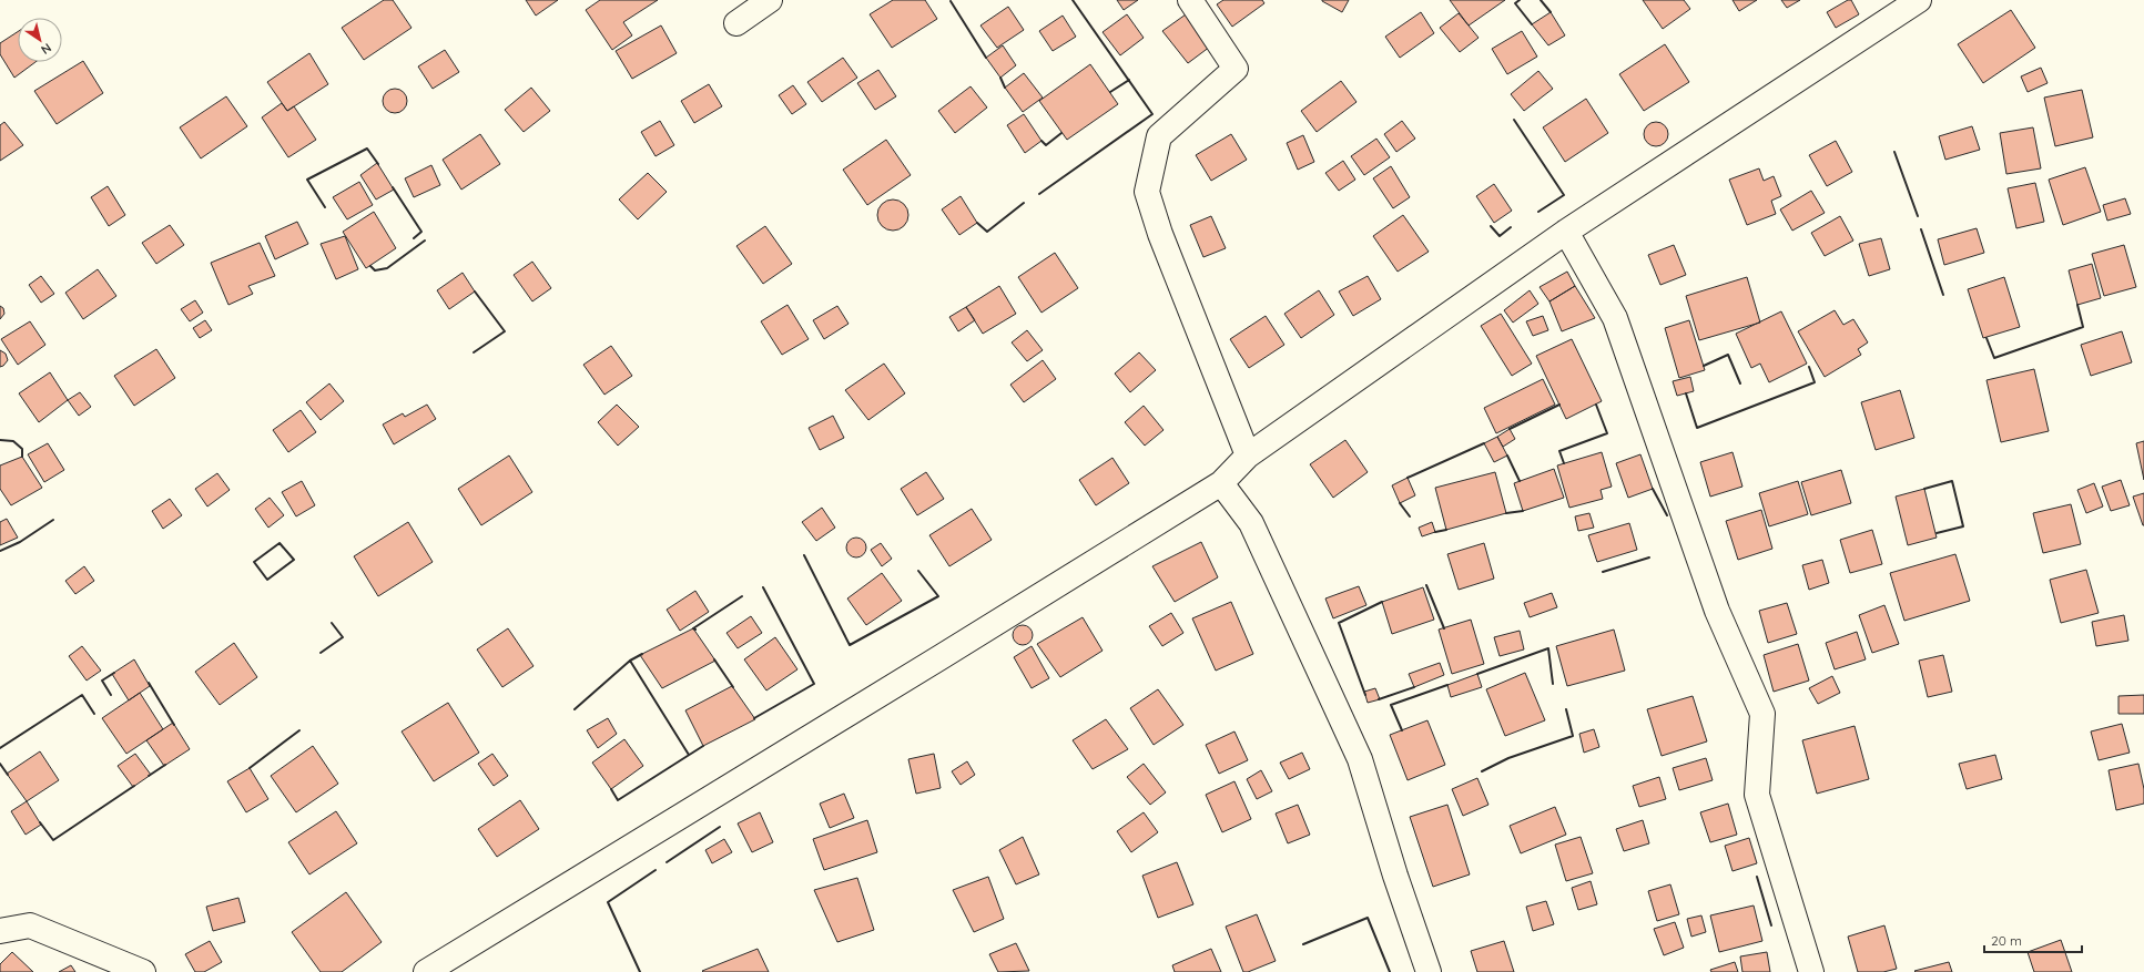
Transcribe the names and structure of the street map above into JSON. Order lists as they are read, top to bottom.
{
  "scale_bar": "20 m",
  "north": "bottom right"
}
